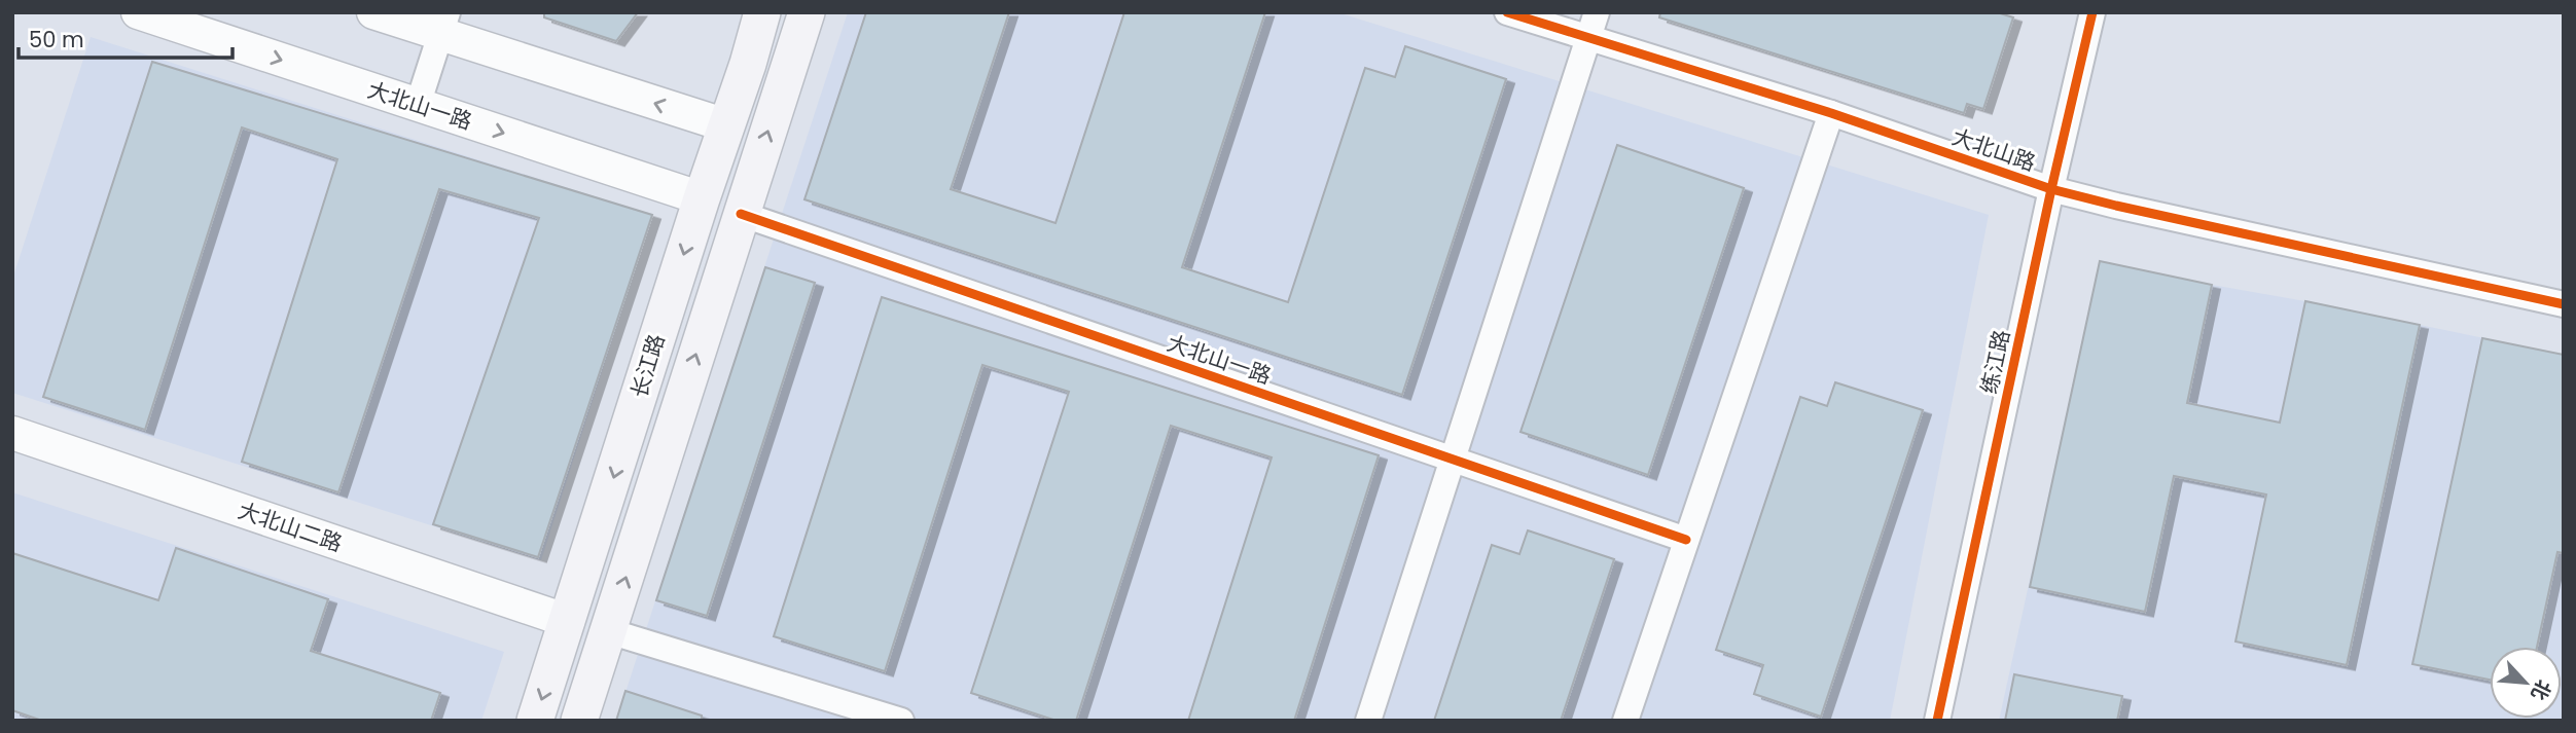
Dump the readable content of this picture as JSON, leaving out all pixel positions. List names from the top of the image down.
{
  "streets": {
    "main road": ["长江路"],
    "street": [
      "大北山一路",
      "大北山路",
      "练江路",
      "大北山二路"
    ]
  },
  "crossings": [
    ["大北山一路", "长江路"],
    ["大北山路", "练江路"],
    ["长江路", "大北山二路"]
  ],
  "scale_bar": "50 m",
  "north": "bottom right"
}
